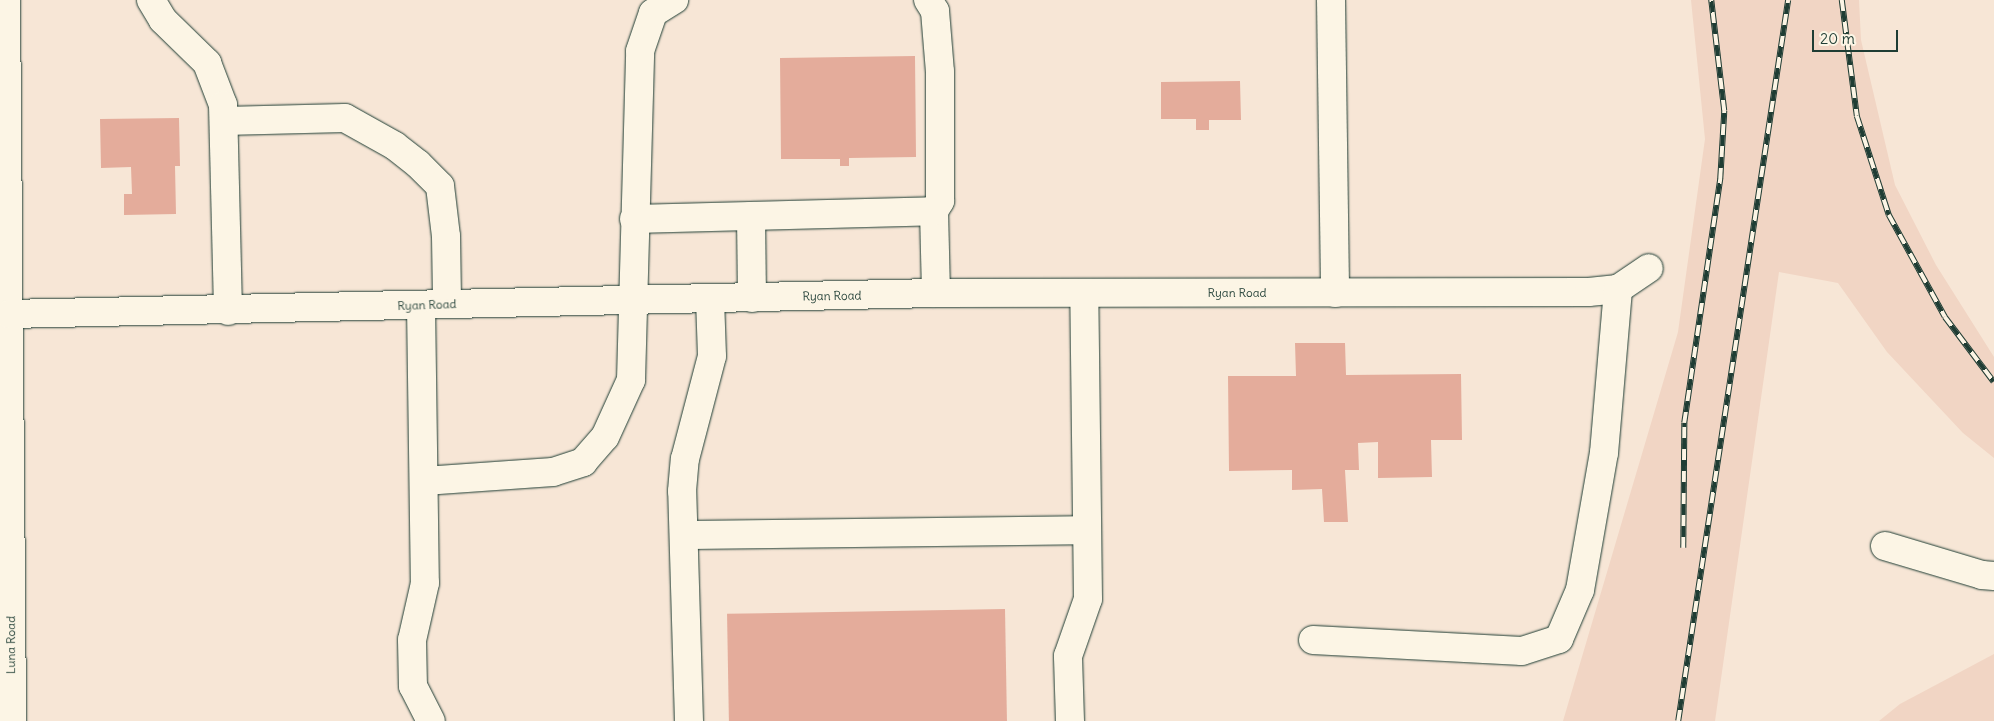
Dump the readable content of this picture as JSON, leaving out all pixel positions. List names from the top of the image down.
{
  "streets": {
    "street": ["Ryan Road", "Luna Road"]
  },
  "crossings": [
    ["Ryan Road", "Luna Road"]
  ],
  "scale_bar": "20 m"
}
